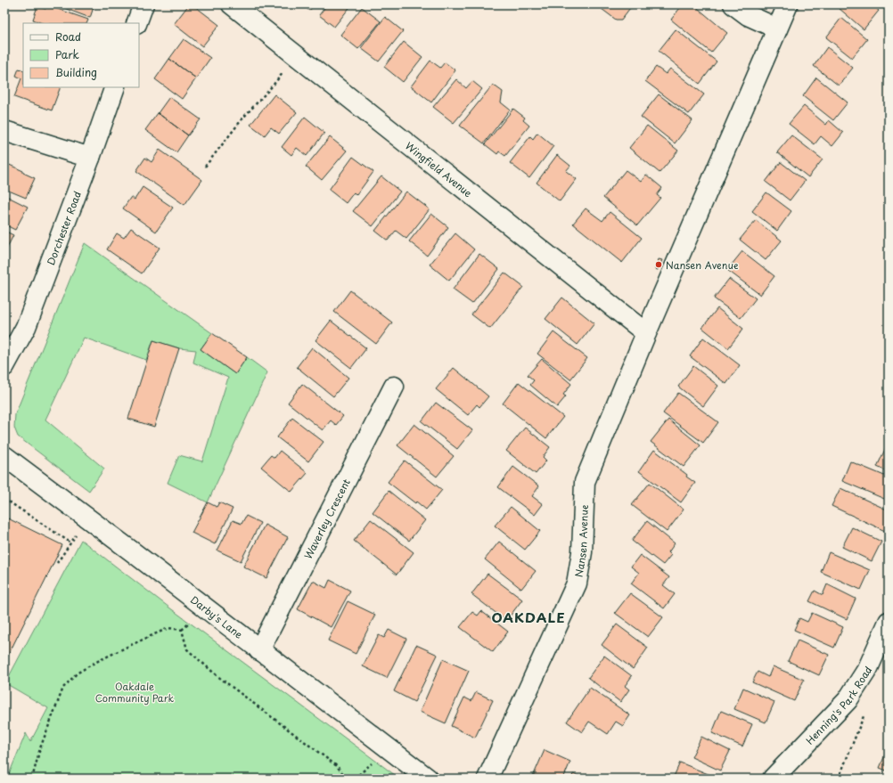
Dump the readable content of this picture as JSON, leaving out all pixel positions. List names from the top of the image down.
{
  "streets": {
    "street": [
      "Wingfield Avenue",
      "Dorchester Road",
      "Waverley Crescent",
      "Nansen Avenue",
      "Darby's Lane",
      "Henning's Park Road"
    ]
  },
  "crossings": [
    ["Wingfield Avenue", "Nansen Avenue"],
    ["Waverley Crescent", "Darby's Lane"]
  ],
  "districts": ["OAKDALE"],
  "parks": ["Oakdale Community Park"],
  "places": ["Nansen Avenue"],
  "legend": ["Road", "Park", "Building"]
}
